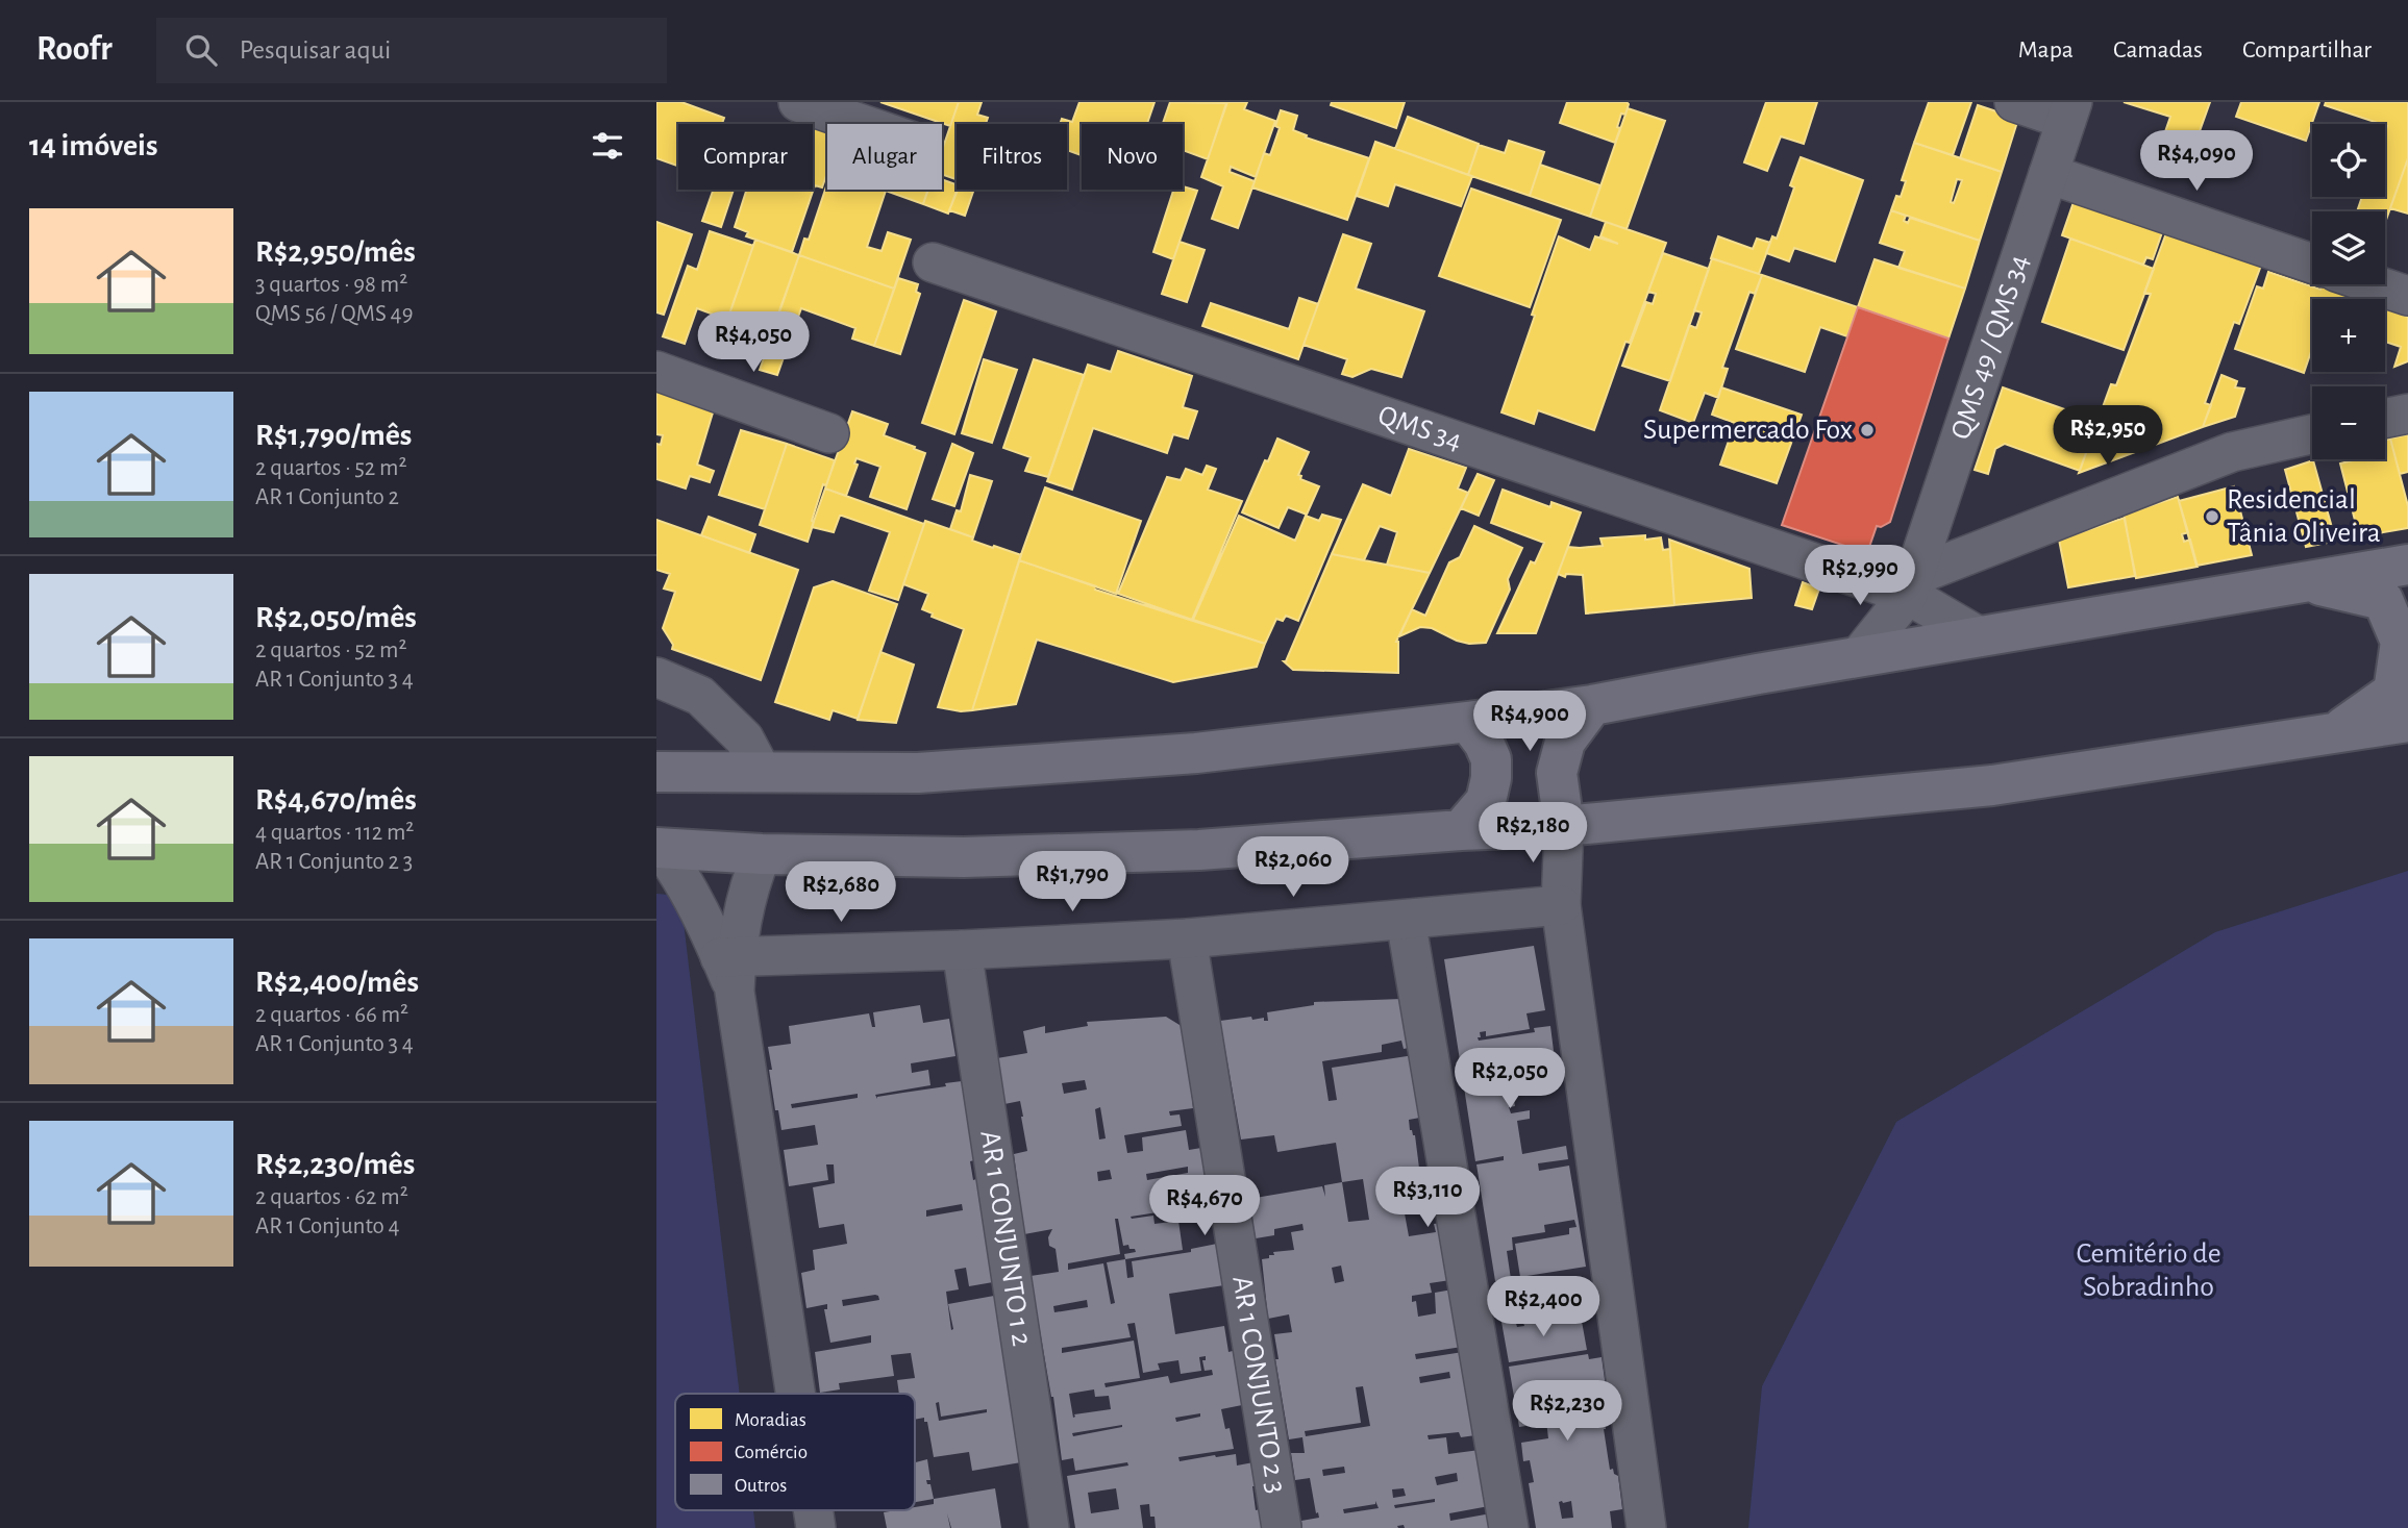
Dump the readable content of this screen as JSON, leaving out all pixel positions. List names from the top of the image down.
{
  "streets": {
    "street": [
      "QMS 49 / QMS 34",
      "QMS 34",
      "AR 1 CONJUNTO 1 2",
      "AR 1 CONJUNTO 2 3"
    ]
  },
  "crossings": [
    ["QMS 49 / QMS 34", "QMS 34"]
  ],
  "parks": ["Cemitério de Sobradinho"],
  "places": ["Supermercado Fox", "Residencial Tânia Oliveira"],
  "legend": ["Moradias", "Comércio", "Outros"],
  "page": {
    "header": "Roofr",
    "search": "Pesquisar aqui",
    "nav": ["Mapa", "Camadas", "Compartilhar"],
    "heading": "14 imóveis",
    "map_buttons": ["+", "−"],
    "chip": [
      "Comprar",
      "Alugar",
      "Filtros",
      "Novo"
    ],
    "price": [
      "R$4,090",
      "R$4,050",
      "R$2,950",
      "R$2,990",
      "R$4,900",
      "R$2,180",
      "R$2,060",
      "R$1,790",
      "R$2,680",
      "R$2,050",
      "R$3,110",
      "R$4,670",
      "R$2,400",
      "R$2,230"
    ],
    "list": [
      {
        "name": "R$2,950/mês",
        "note": "3 quartos · 98 m² · QMS 56 / QMS 49"
      },
      {
        "name": "R$1,790/mês",
        "note": "2 quartos · 52 m² · AR 1 Conjunto 2"
      },
      {
        "name": "R$2,050/mês",
        "note": "2 quartos · 52 m² · AR 1 Conjunto 3 4"
      },
      {
        "name": "R$4,670/mês",
        "note": "4 quartos · 112 m² · AR 1 Conjunto 2 3"
      },
      {
        "name": "R$2,400/mês",
        "note": "2 quartos · 66 m² · AR 1 Conjunto 3 4"
      },
      {
        "name": "R$2,230/mês",
        "note": "2 quartos · 62 m² · AR 1 Conjunto 4"
      }
    ]
  }
}
